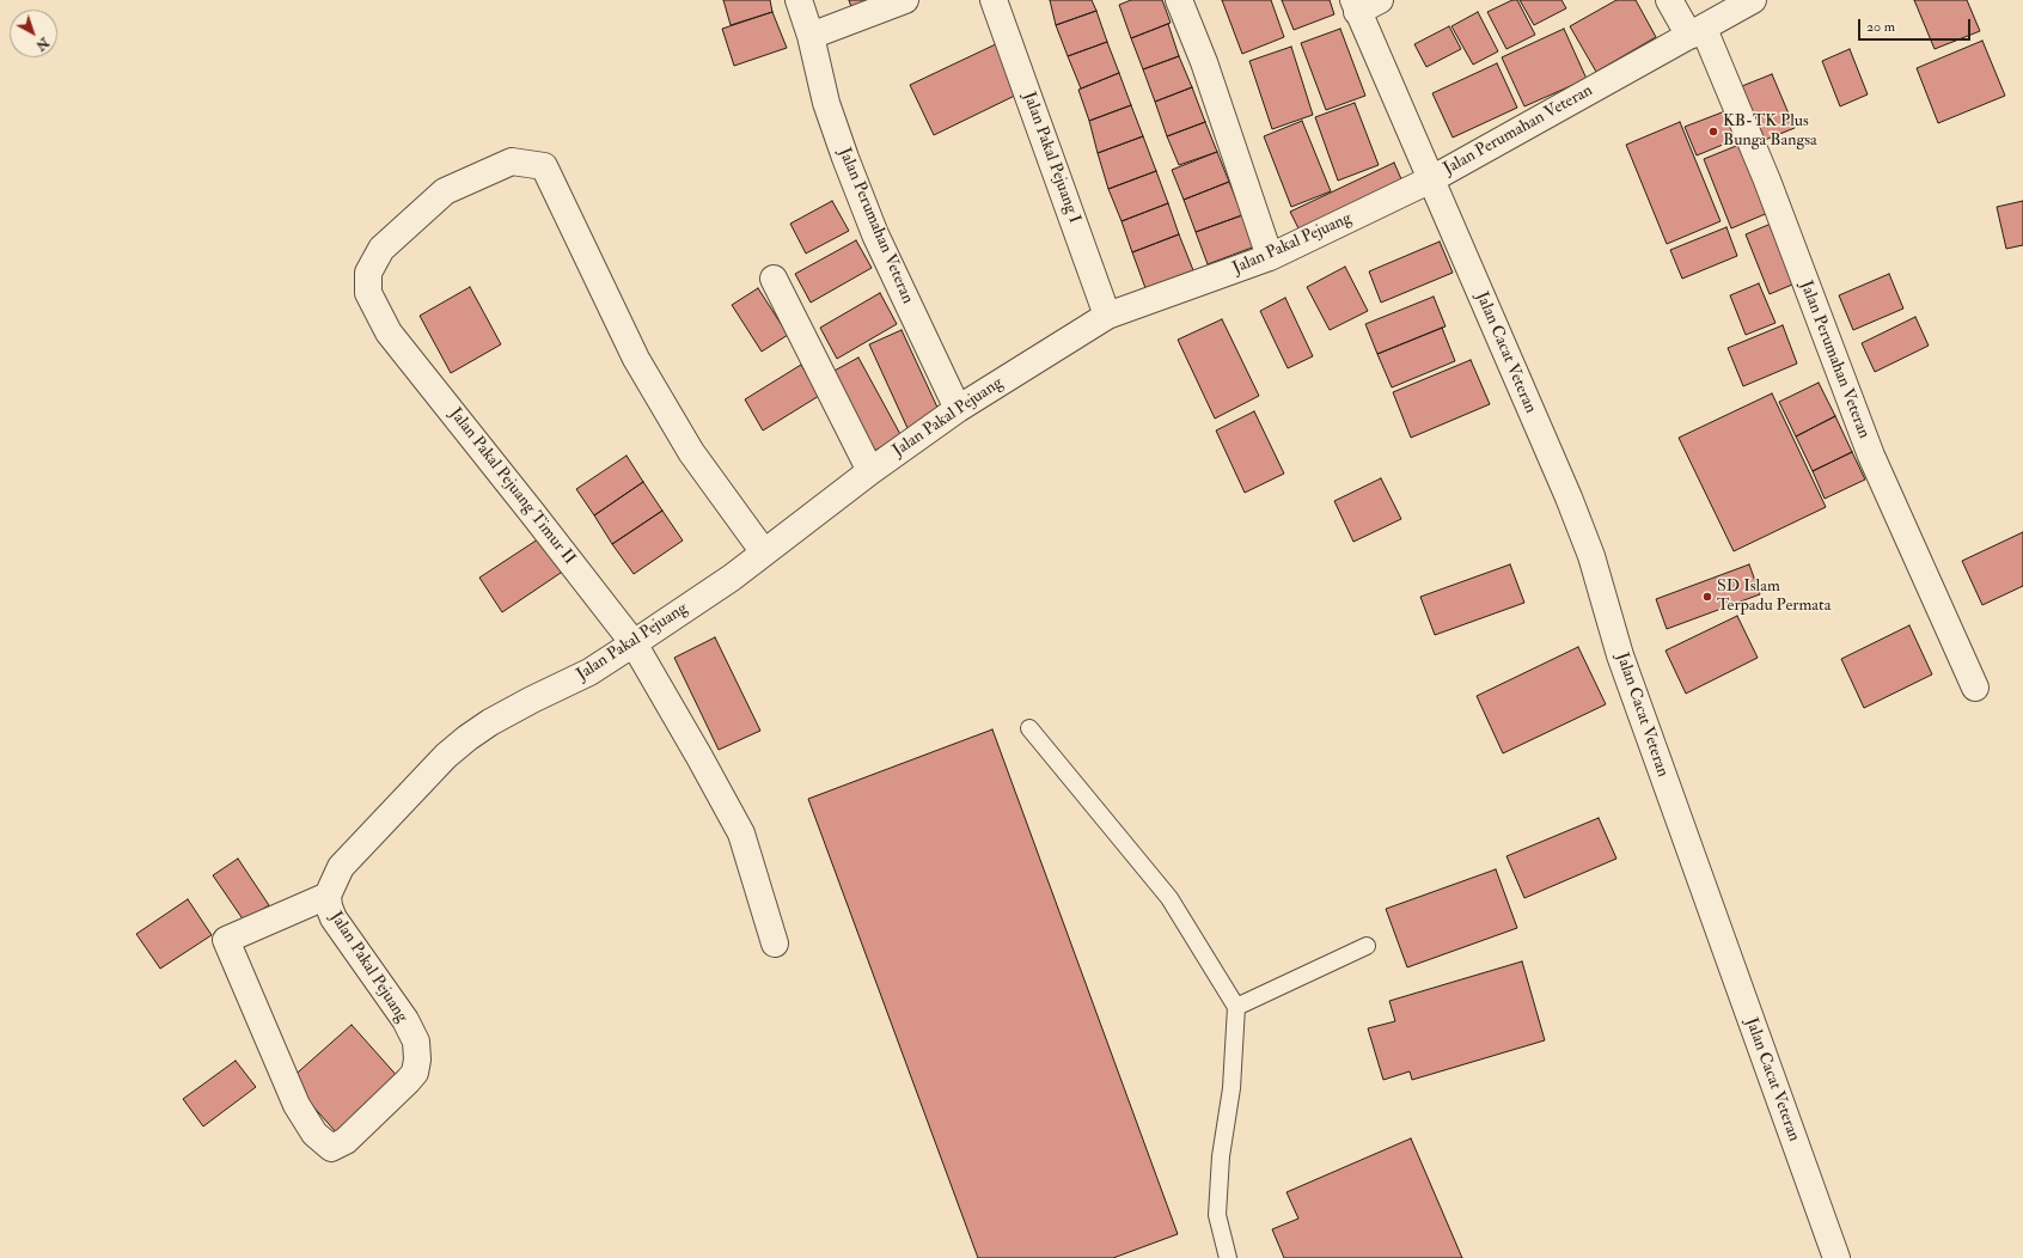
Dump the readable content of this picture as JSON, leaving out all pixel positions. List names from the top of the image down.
{
  "streets": {
    "street": [
      "Jalan Perumahan Veteran",
      "Jalan Pakal Pejuang I",
      "Jalan Pakal Pejuang",
      "Jalan Cacat Veteran",
      "Jalan Pakal Pejuang Timur II"
    ]
  },
  "crossings": [
    ["Jalan Perumahan Veteran", "Jalan Pakal Pejuang"],
    ["Jalan Perumahan Veteran", "Jalan Cacat Veteran"],
    ["Jalan Pakal Pejuang I", "Jalan Pakal Pejuang"],
    ["Jalan Pakal Pejuang", "Jalan Cacat Veteran"],
    ["Jalan Pakal Pejuang", "Jalan Pakal Pejuang Timur II"]
  ],
  "places": ["KB-TK Plus Bunga Bangsa", "SD Islam Terpadu Permata"],
  "scale_bar": "20 m",
  "north": "bottom right"
}
